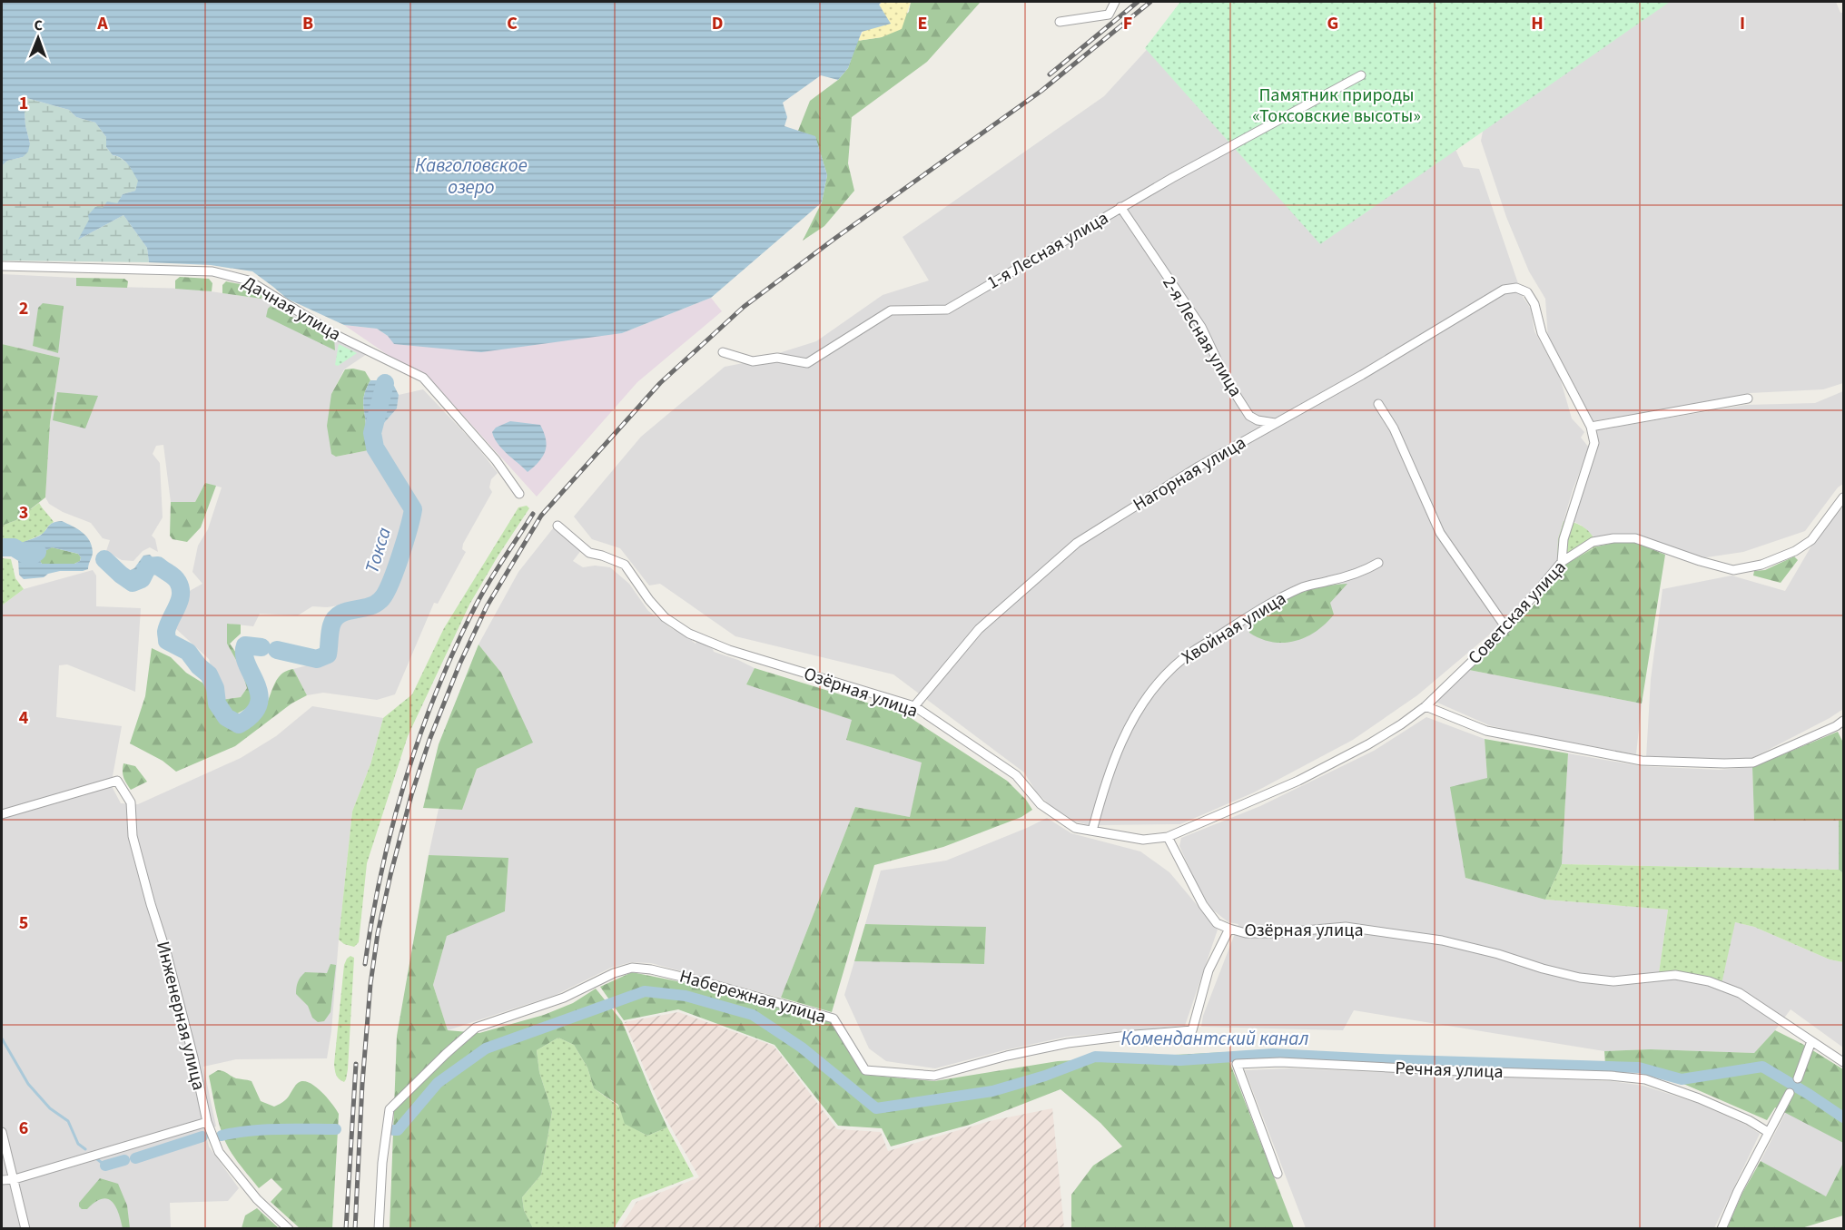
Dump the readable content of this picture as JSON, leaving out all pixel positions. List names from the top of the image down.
{
  "streets": {
    "street": [
      "1-я Лесная улица",
      "Дачная улица",
      "2-я Лесная улица",
      "Нагорная улица",
      "Советская улица",
      "Хвойная улица",
      "Озёрная улица",
      "Набережная улица",
      "Инженерная улица",
      "Речная улица"
    ]
  },
  "crossings": [
    ["1-я Лесная улица", "2-я Лесная улица"],
    ["2-я Лесная улица", "Нагорная улица"],
    ["Нагорная улица", "Озёрная улица"],
    ["Советская улица", "Озёрная улица"],
    ["Хвойная улица", "Озёрная улица"],
    ["Озёрная улица", "Набережная улица"]
  ],
  "water": ["Кавголовское озеро", "Токса", "Комендантский канал"],
  "parks": ["Памятник природы «Токсовские высоты»"],
  "north": "top",
  "grid": {
    "columns": [
      "A",
      "B",
      "C",
      "D",
      "E",
      "F",
      "G",
      "H",
      "I"
    ],
    "rows": [
      "1",
      "2",
      "3",
      "4",
      "5",
      "6"
    ]
  }
}
